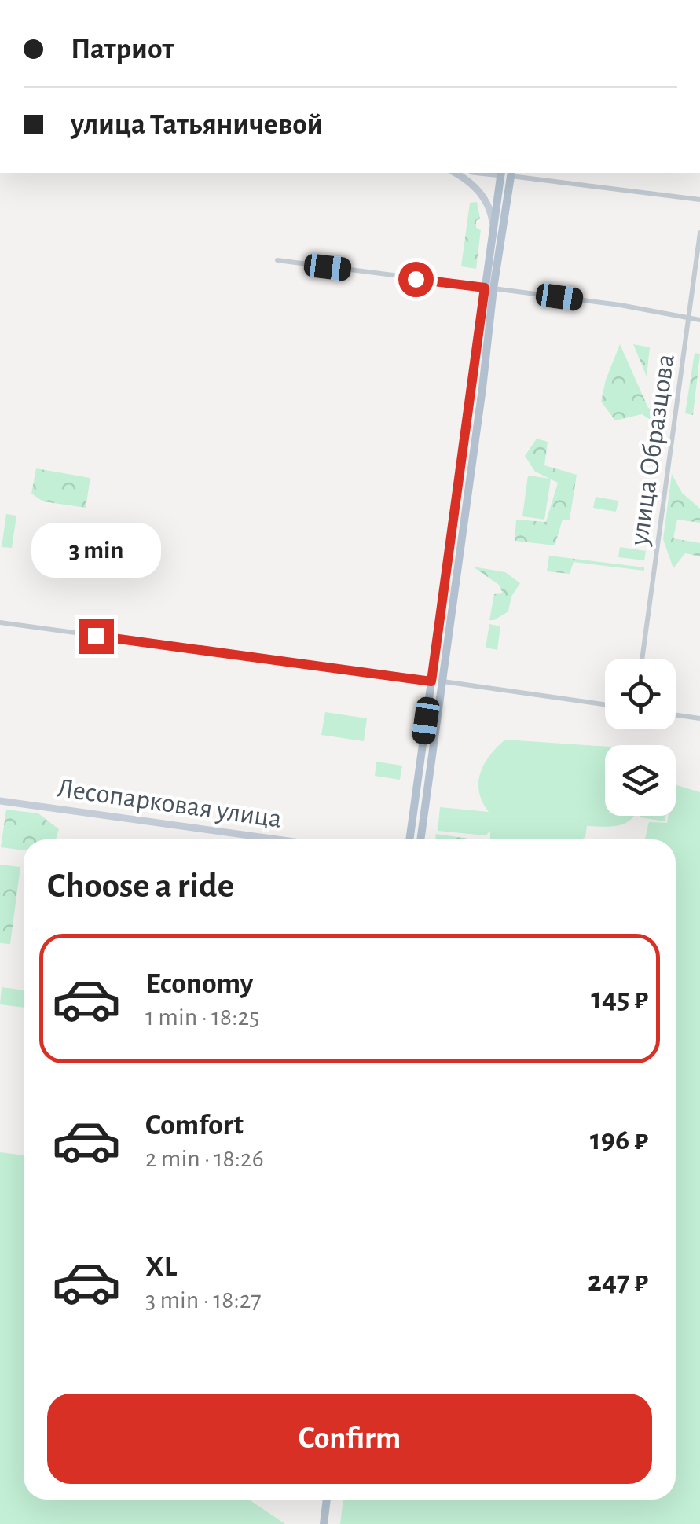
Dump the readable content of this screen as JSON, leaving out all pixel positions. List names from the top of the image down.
{
  "streets": {
    "main road": ["Лесопарковая улица"],
    "street": ["улица Образцова"]
  },
  "page": {
    "banner": ["Патриот", "улица Татьяничевой"],
    "bubble": "3 min",
    "heading": "Choose a ride",
    "list": [
      {
        "name": "Economy",
        "note": "1 min · 18:25",
        "value": "145 ₽"
      },
      {
        "name": "Comfort",
        "note": "2 min · 18:26",
        "value": "196 ₽"
      },
      {
        "name": "XL",
        "note": "3 min · 18:27",
        "value": "247 ₽"
      }
    ],
    "buttons": "Confirm"
  }
}
